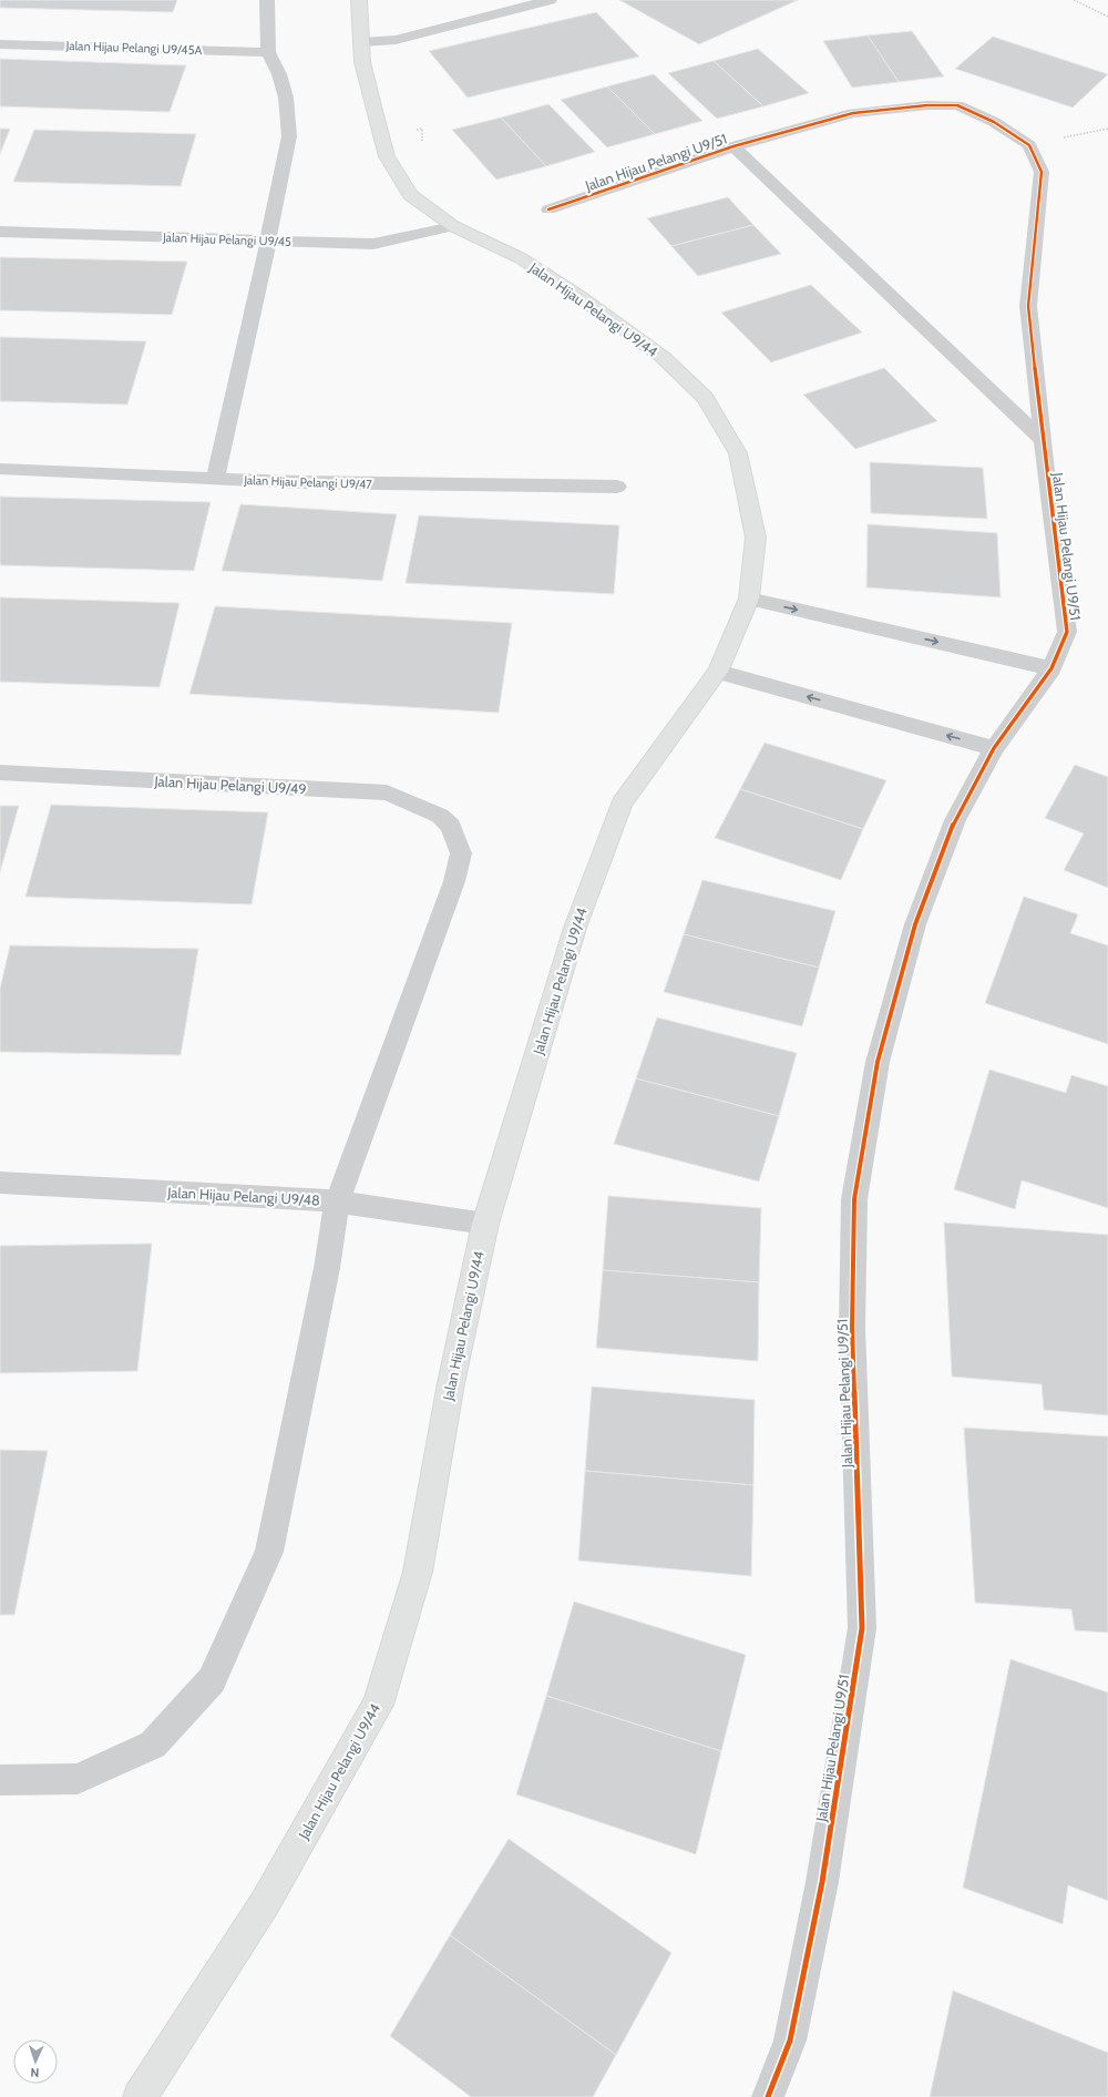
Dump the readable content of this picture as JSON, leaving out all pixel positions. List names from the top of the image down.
{
  "streets": {
    "street": [
      "Jalan Hijau Pelangi U9/45A",
      "Jalan Hijau Pelangi U9/51",
      "Jalan Hijau Pelangi U9/45",
      "Jalan Hijau Pelangi U9/44",
      "Jalan Hijau Pelangi U9/47",
      "Jalan Hijau Pelangi U9/49",
      "Jalan Hijau Pelangi U9/48"
    ]
  },
  "crossings": [
    ["Jalan Hijau Pelangi U9/45", "Jalan Hijau Pelangi U9/44"],
    ["Jalan Hijau Pelangi U9/44", "Jalan Hijau Pelangi U9/48"],
    ["Jalan Hijau Pelangi U9/49", "Jalan Hijau Pelangi U9/48"]
  ],
  "north": "bottom"
}
